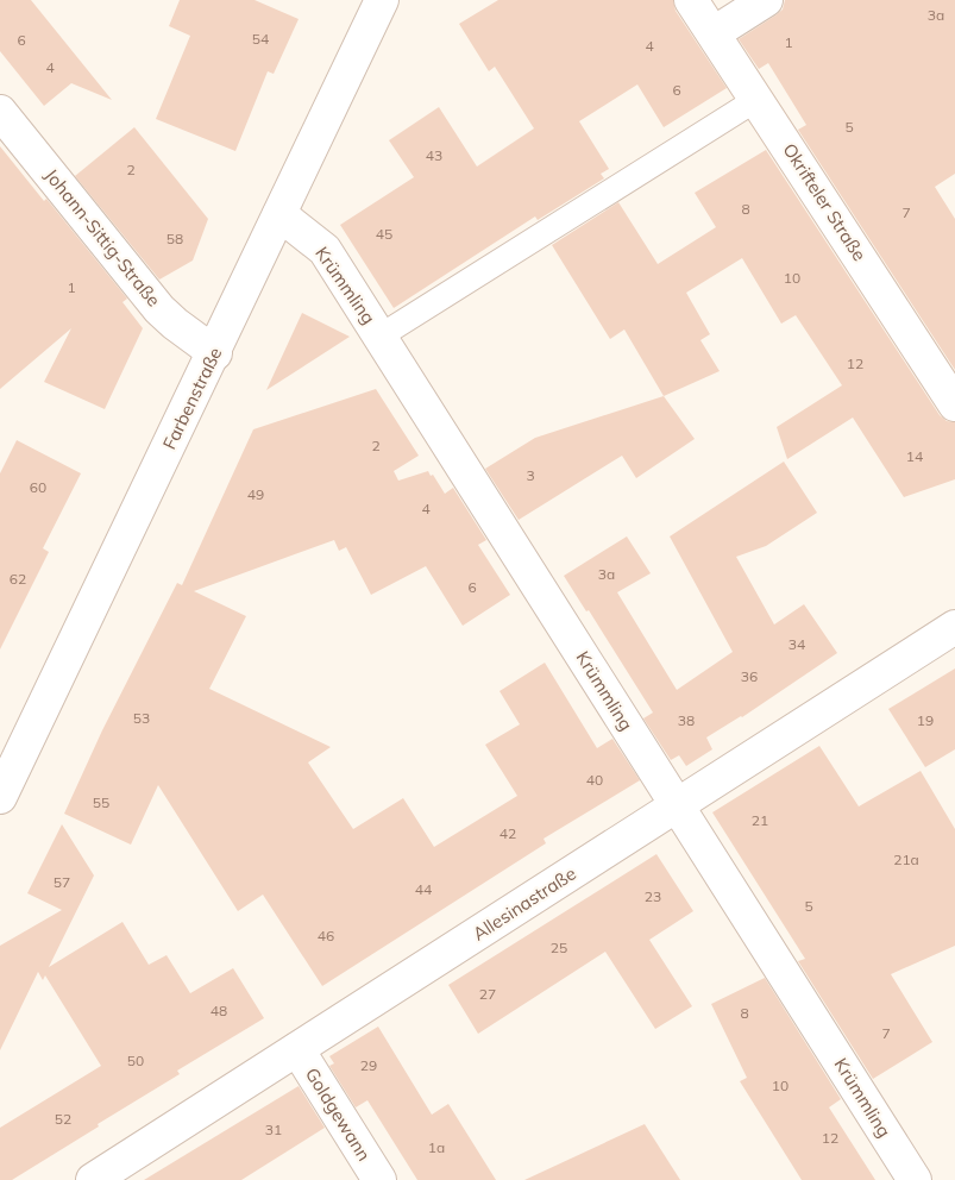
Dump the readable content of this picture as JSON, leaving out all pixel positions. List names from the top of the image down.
{
  "streets": {
    "street": [
      "Okrifteler Straße",
      "Johann-Sittig-Straße",
      "Krümmling",
      "Farbenstraße",
      "Allesinastraße",
      "Goldgewann"
    ]
  },
  "crossings": [
    ["Johann-Sittig-Straße", "Farbenstraße"],
    ["Krümmling", "Farbenstraße"],
    ["Krümmling", "Allesinastraße"],
    ["Allesinastraße", "Goldgewann"]
  ],
  "house_numbers": [
    "3a",
    "54",
    "6",
    "1",
    "4",
    "4",
    "6",
    "5",
    "43",
    "2",
    "8",
    "7",
    "45",
    "58",
    "10",
    "1",
    "12",
    "2",
    "14",
    "3",
    "60",
    "49",
    "4",
    "3a",
    "62",
    "6",
    "34",
    "36",
    "53",
    "38",
    "19",
    "40",
    "55",
    "21",
    "42",
    "21a",
    "57",
    "44",
    "23",
    "5",
    "46",
    "25",
    "27",
    "48",
    "8",
    "7",
    "50",
    "29",
    "10",
    "52",
    "31",
    "12",
    "1a"
  ]
}
